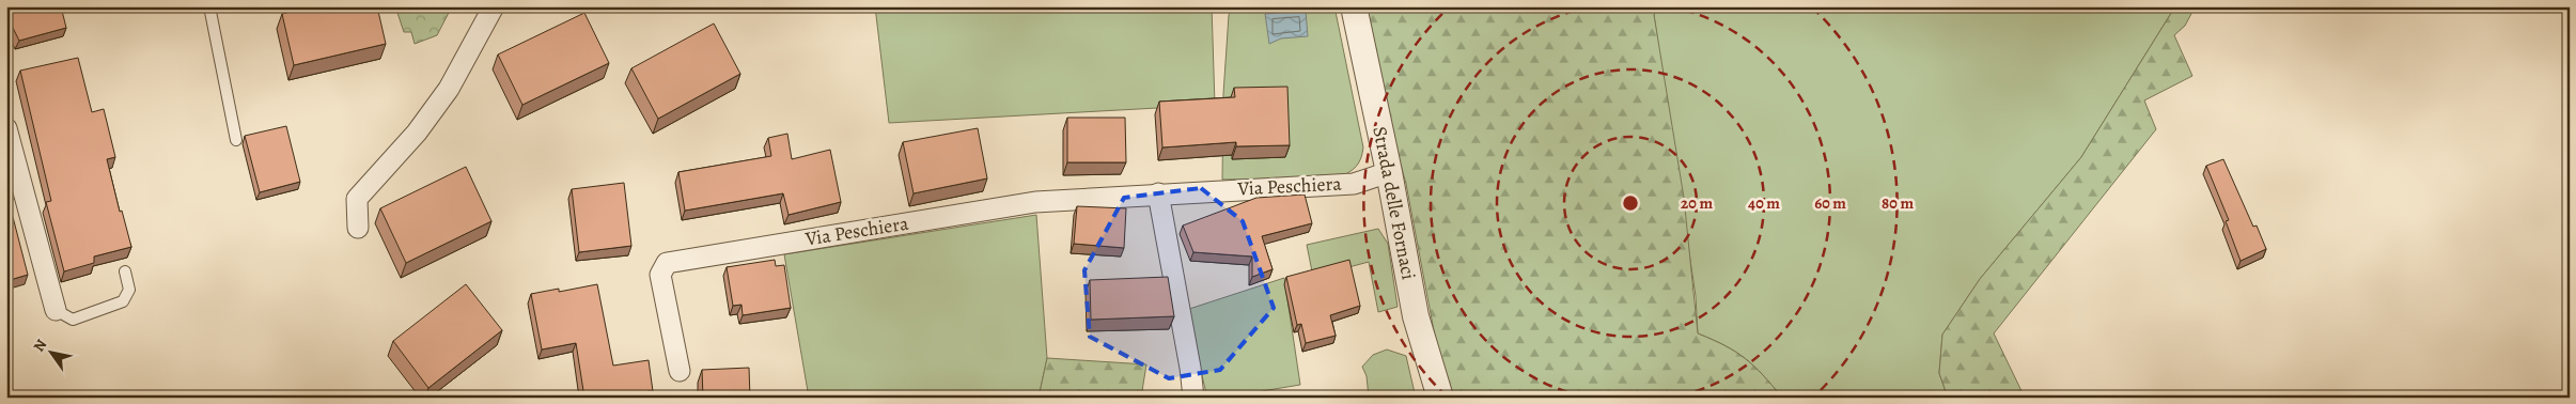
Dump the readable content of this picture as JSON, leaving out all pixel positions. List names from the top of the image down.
{
  "streets": {
    "street": ["Via Peschiera", "Strada delle Fornaci"]
  },
  "crossings": [
    ["Via Peschiera", "Strada delle Fornaci"]
  ],
  "north": "top left",
  "rings": [
    "20 m",
    "40 m",
    "60 m",
    "80 m"
  ]
}
